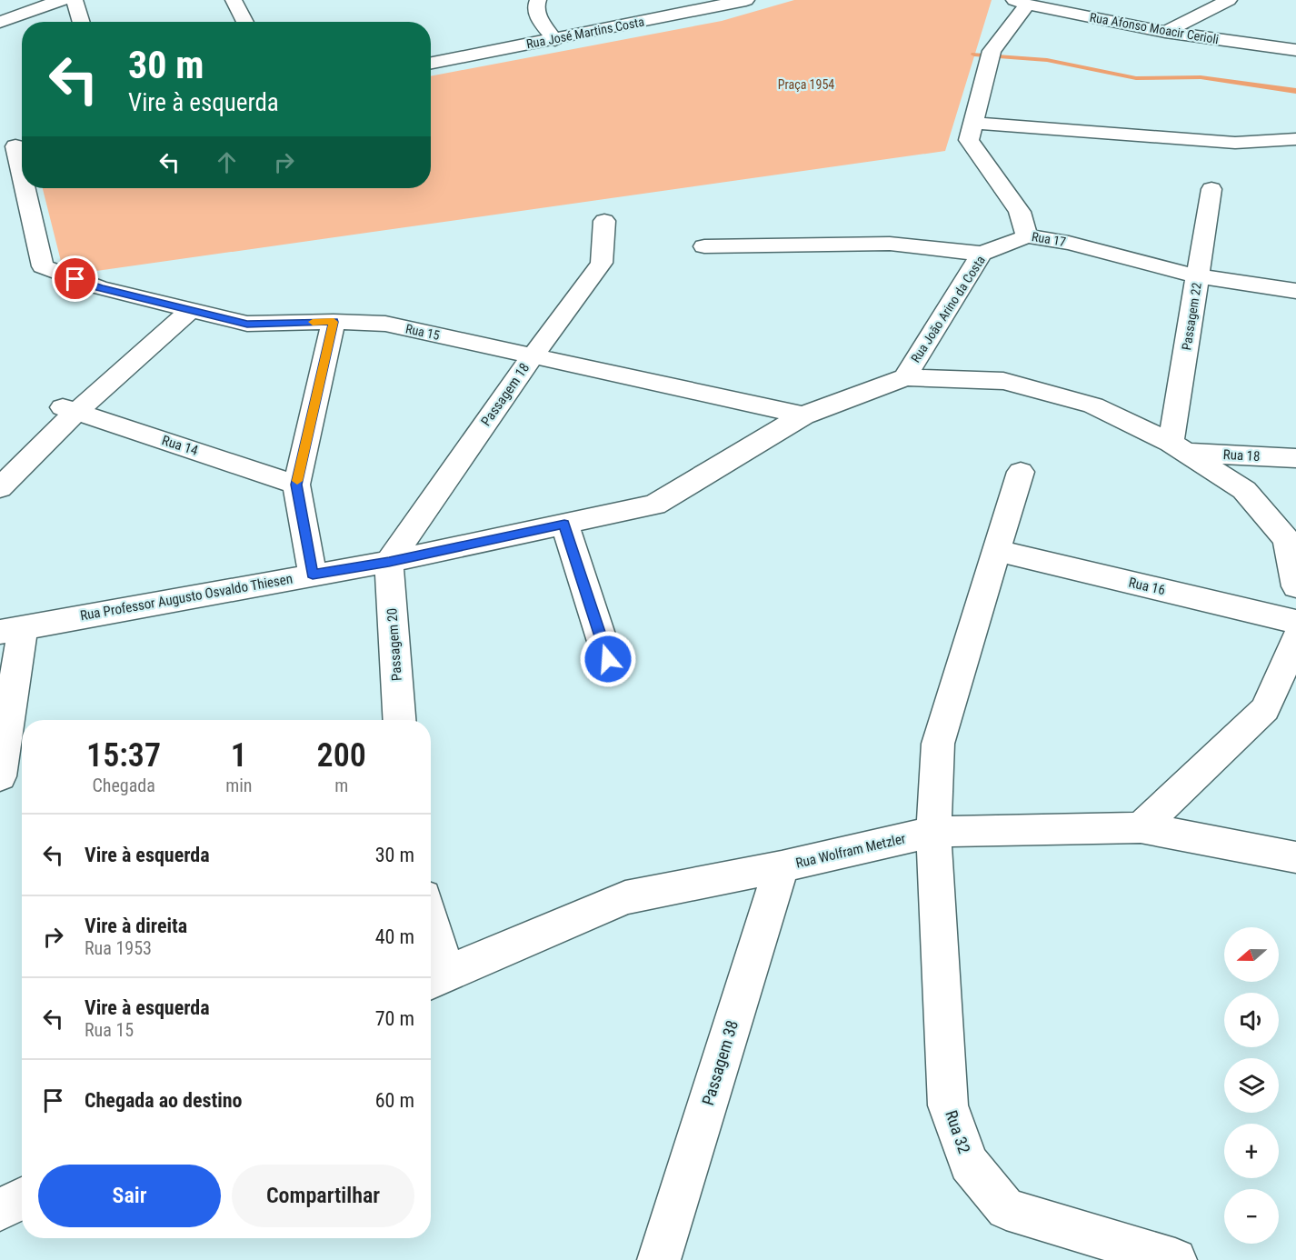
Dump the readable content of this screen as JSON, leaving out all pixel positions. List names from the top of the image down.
{
  "streets": {
    "street": [
      "Rua Afonso Moacir Cerioli",
      "Rua José Martins Costa",
      "Rua 17",
      "Rua João Arino da Costa",
      "Passagem 22",
      "Rua 15",
      "Passagem 18",
      "Rua 14",
      "Rua 18",
      "Rua 16",
      "Rua Professor Augusto Osvaldo Thiesen",
      "Passagem 20",
      "Rua Wolfram Metzler",
      "Passagem 38",
      "Rua 32"
    ]
  },
  "crossings": [
    ["Rua Afonso Moacir Cerioli", "Rua 17"],
    ["Rua 17", "Rua João Arino da Costa"],
    ["Rua 17", "Passagem 22"],
    ["Rua João Arino da Costa", "Rua Professor Augusto Osvaldo Thiesen"],
    ["Passagem 22", "Rua 18"],
    ["Passagem 22", "Rua Professor Augusto Osvaldo Thiesen"],
    ["Rua 15", "Passagem 18"],
    ["Rua 15", "Rua Professor Augusto Osvaldo Thiesen"],
    ["Passagem 18", "Rua Professor Augusto Osvaldo Thiesen"],
    ["Passagem 18", "Passagem 20"],
    ["Rua 18", "Rua Professor Augusto Osvaldo Thiesen"],
    ["Rua 16", "Rua 32"],
    ["Rua Professor Augusto Osvaldo Thiesen", "Passagem 20"],
    ["Rua Wolfram Metzler", "Passagem 38"],
    ["Rua Wolfram Metzler", "Rua 32"]
  ],
  "parks": ["Praça 1954"],
  "north": "left",
  "page": {
    "turn": ["30 m", "Vire à esquerda"],
    "eta": [
      "15:37",
      "Chegada",
      "1",
      "min",
      "200",
      "m"
    ],
    "list": [
      {
        "name": "Vire à esquerda",
        "value": "30 m"
      },
      {
        "name": "Vire à direita",
        "note": "Rua 1953",
        "value": "40 m"
      },
      {
        "name": "Vire à esquerda",
        "note": "Rua 15",
        "value": "70 m"
      },
      {
        "name": "Chegada ao destino",
        "value": "60 m"
      }
    ],
    "map_buttons": ["+", "−"],
    "buttons": ["Sair", "Compartilhar"]
  }
}
